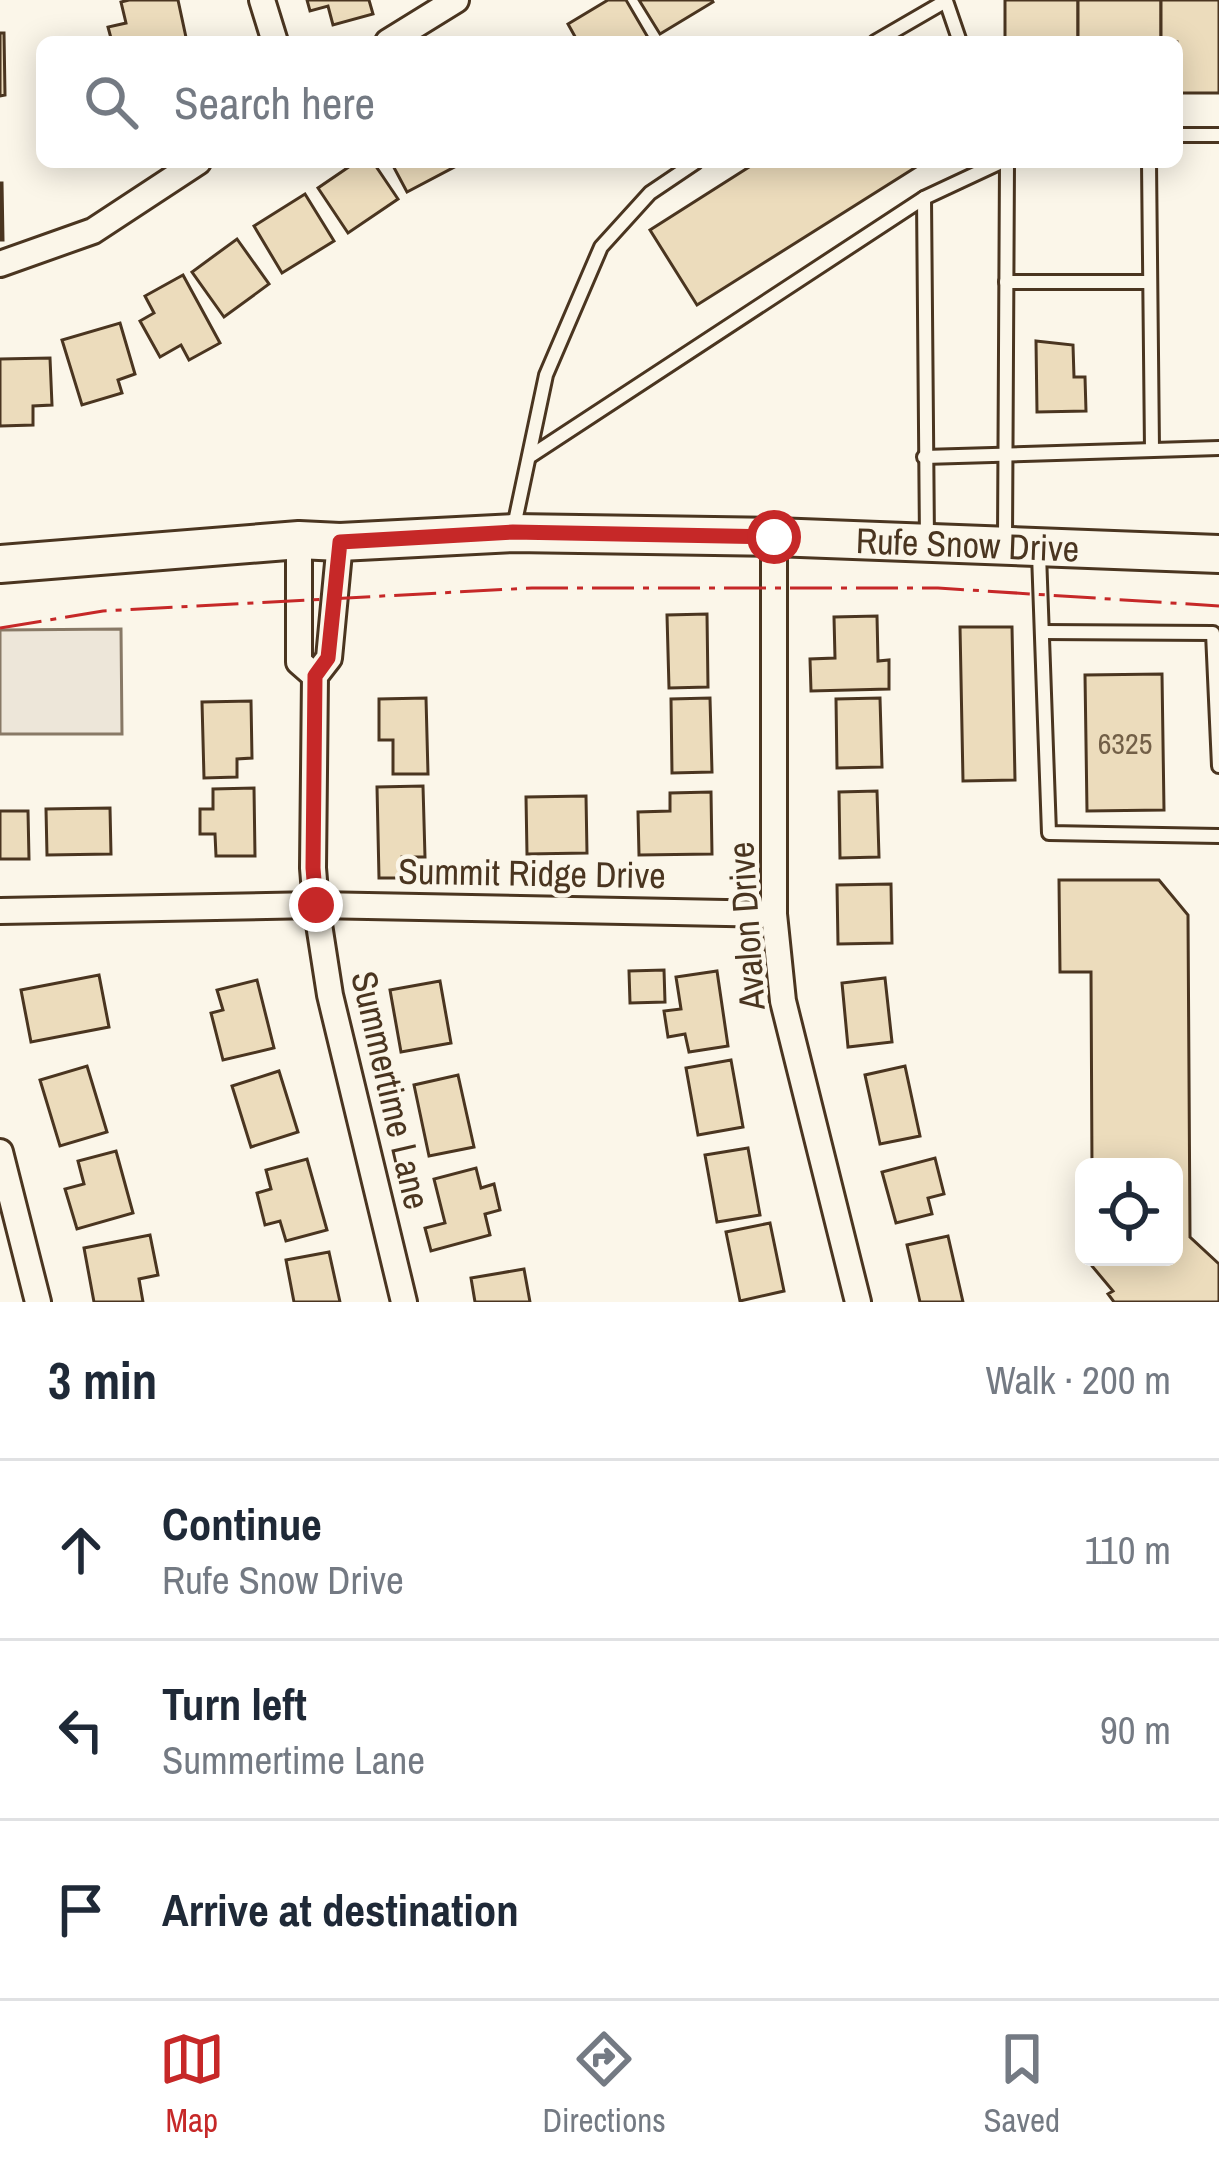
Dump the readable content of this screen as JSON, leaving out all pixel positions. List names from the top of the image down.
{
  "streets": {
    "main road": ["Rufe Snow Drive"],
    "street": ["Summit Ridge Drive", "Avalon Drive", "Summertime Lane"]
  },
  "crossings": [
    ["Rufe Snow Drive", "Avalon Drive"],
    ["Rufe Snow Drive", "Summertime Lane"],
    ["Summit Ridge Drive", "Avalon Drive"],
    ["Summit Ridge Drive", "Summertime Lane"]
  ],
  "house_numbers": ["6325"],
  "page": {
    "search": "Search here",
    "heading": ["3 min", "Walk · 200 m"],
    "list": [
      ["Continue", "Rufe Snow Drive", "110 m"],
      ["Turn left", "Summertime Lane", "90 m"],
      "Arrive at destination"
    ],
    "nav": ["Map", "Directions", "Saved"]
  }
}
